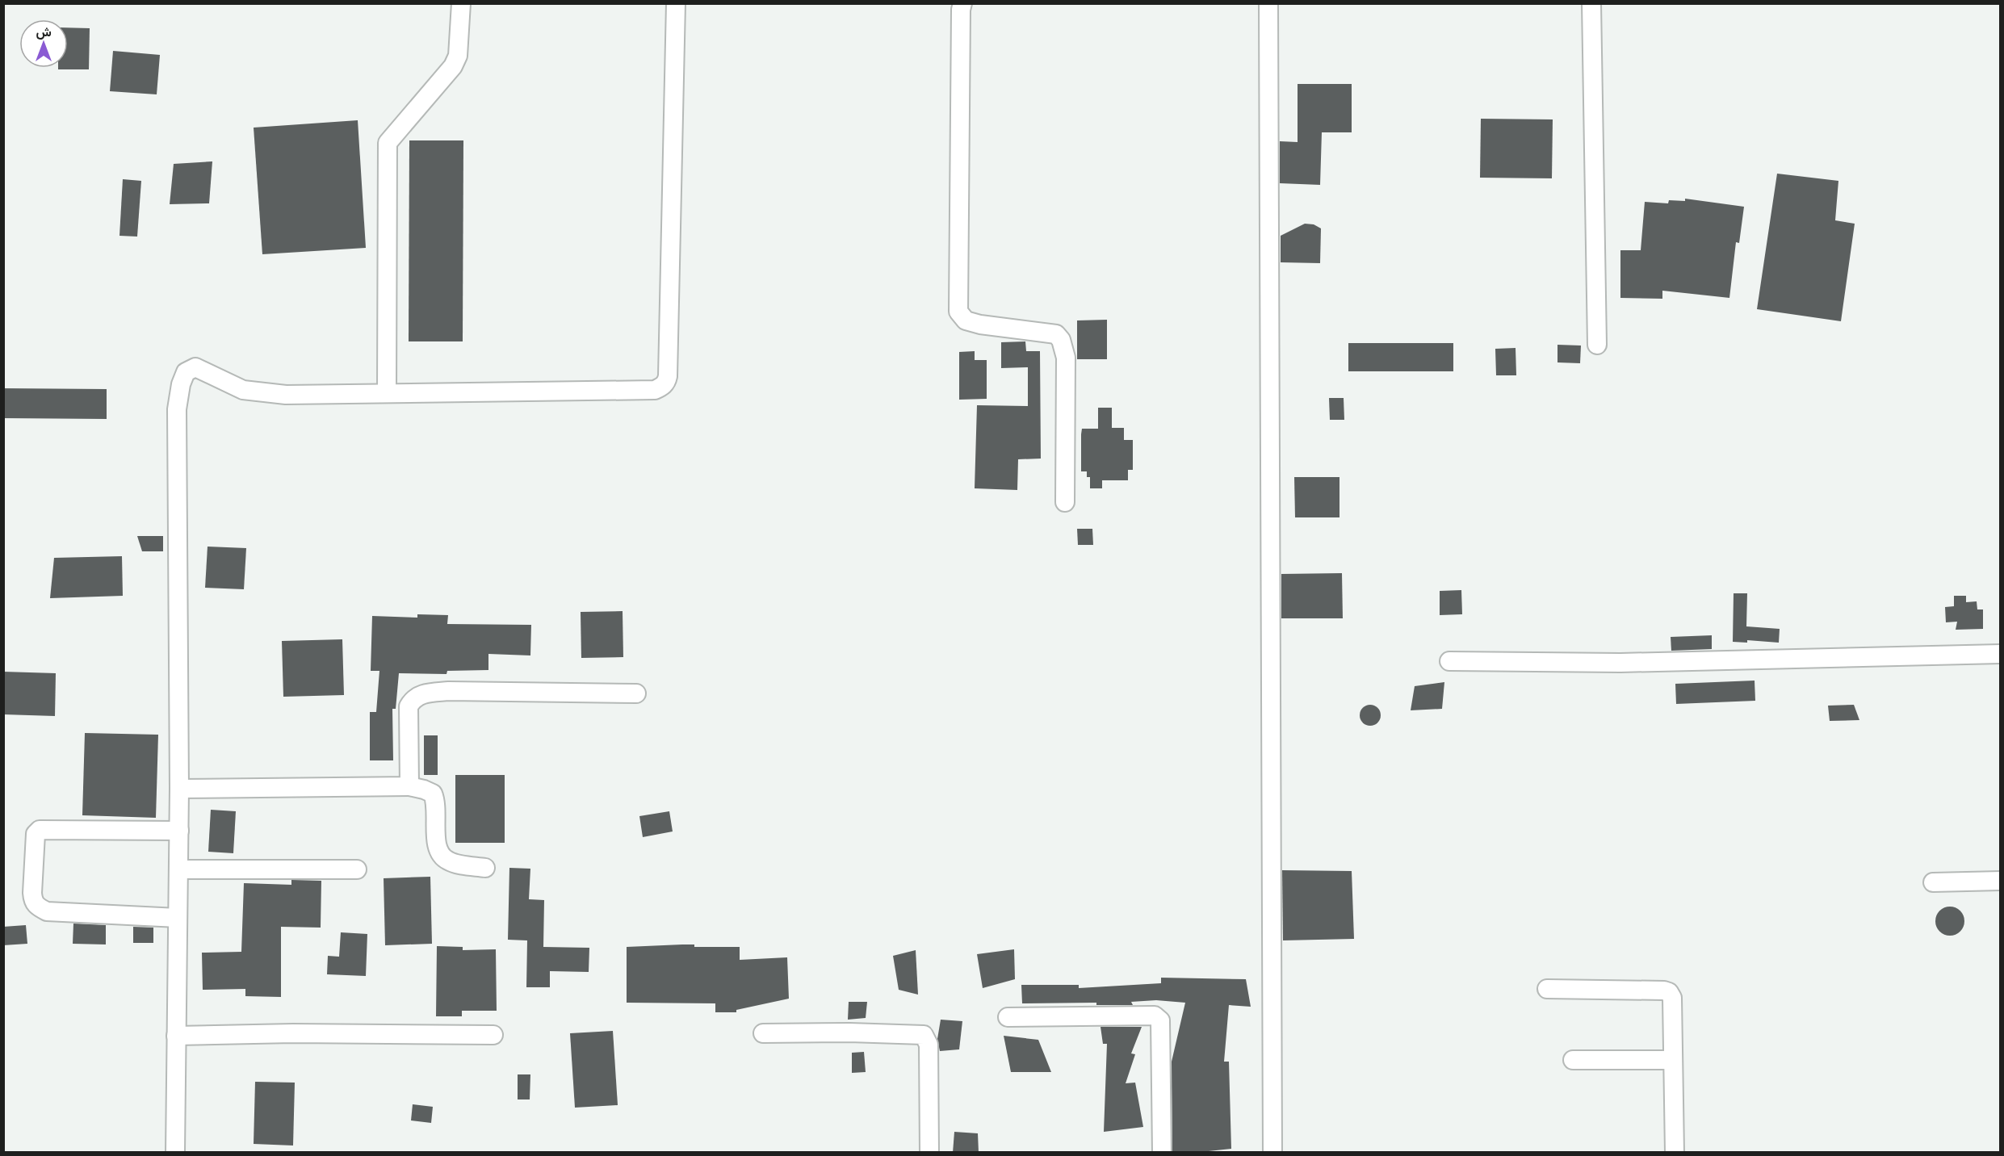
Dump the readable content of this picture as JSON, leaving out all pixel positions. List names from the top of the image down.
{
  "north": "top"
}
